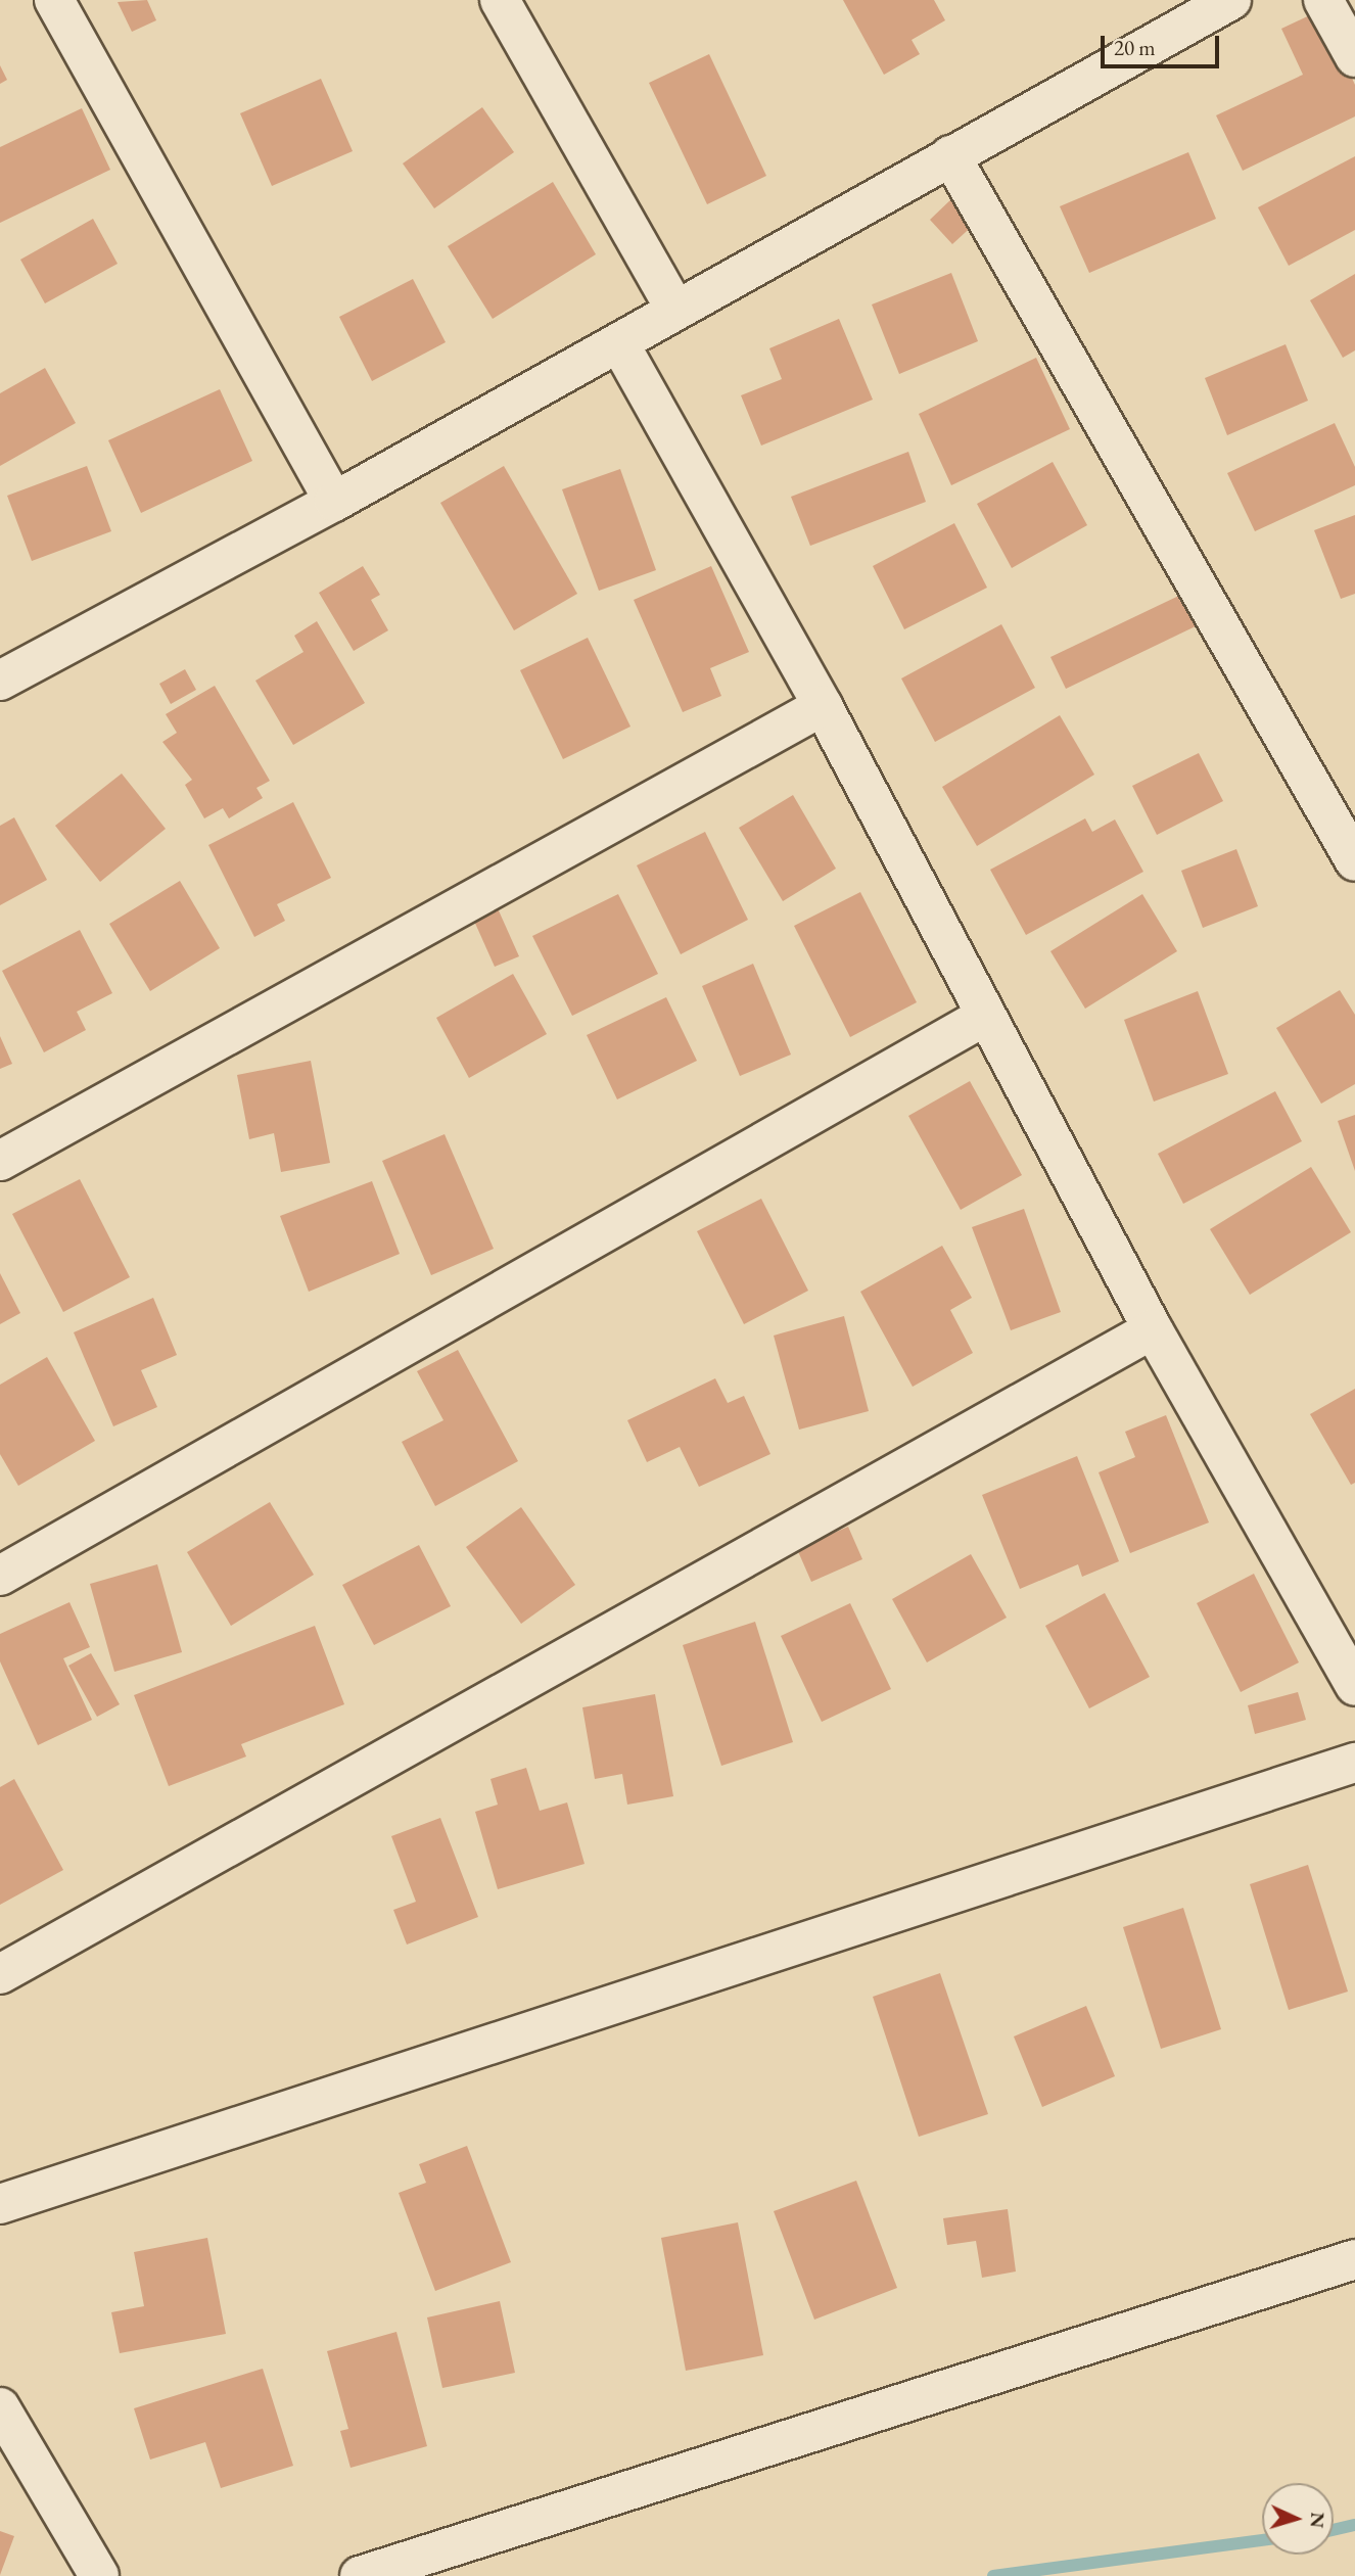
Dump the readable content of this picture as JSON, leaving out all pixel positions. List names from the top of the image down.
{
  "scale_bar": "20 m",
  "north": "right"
}
